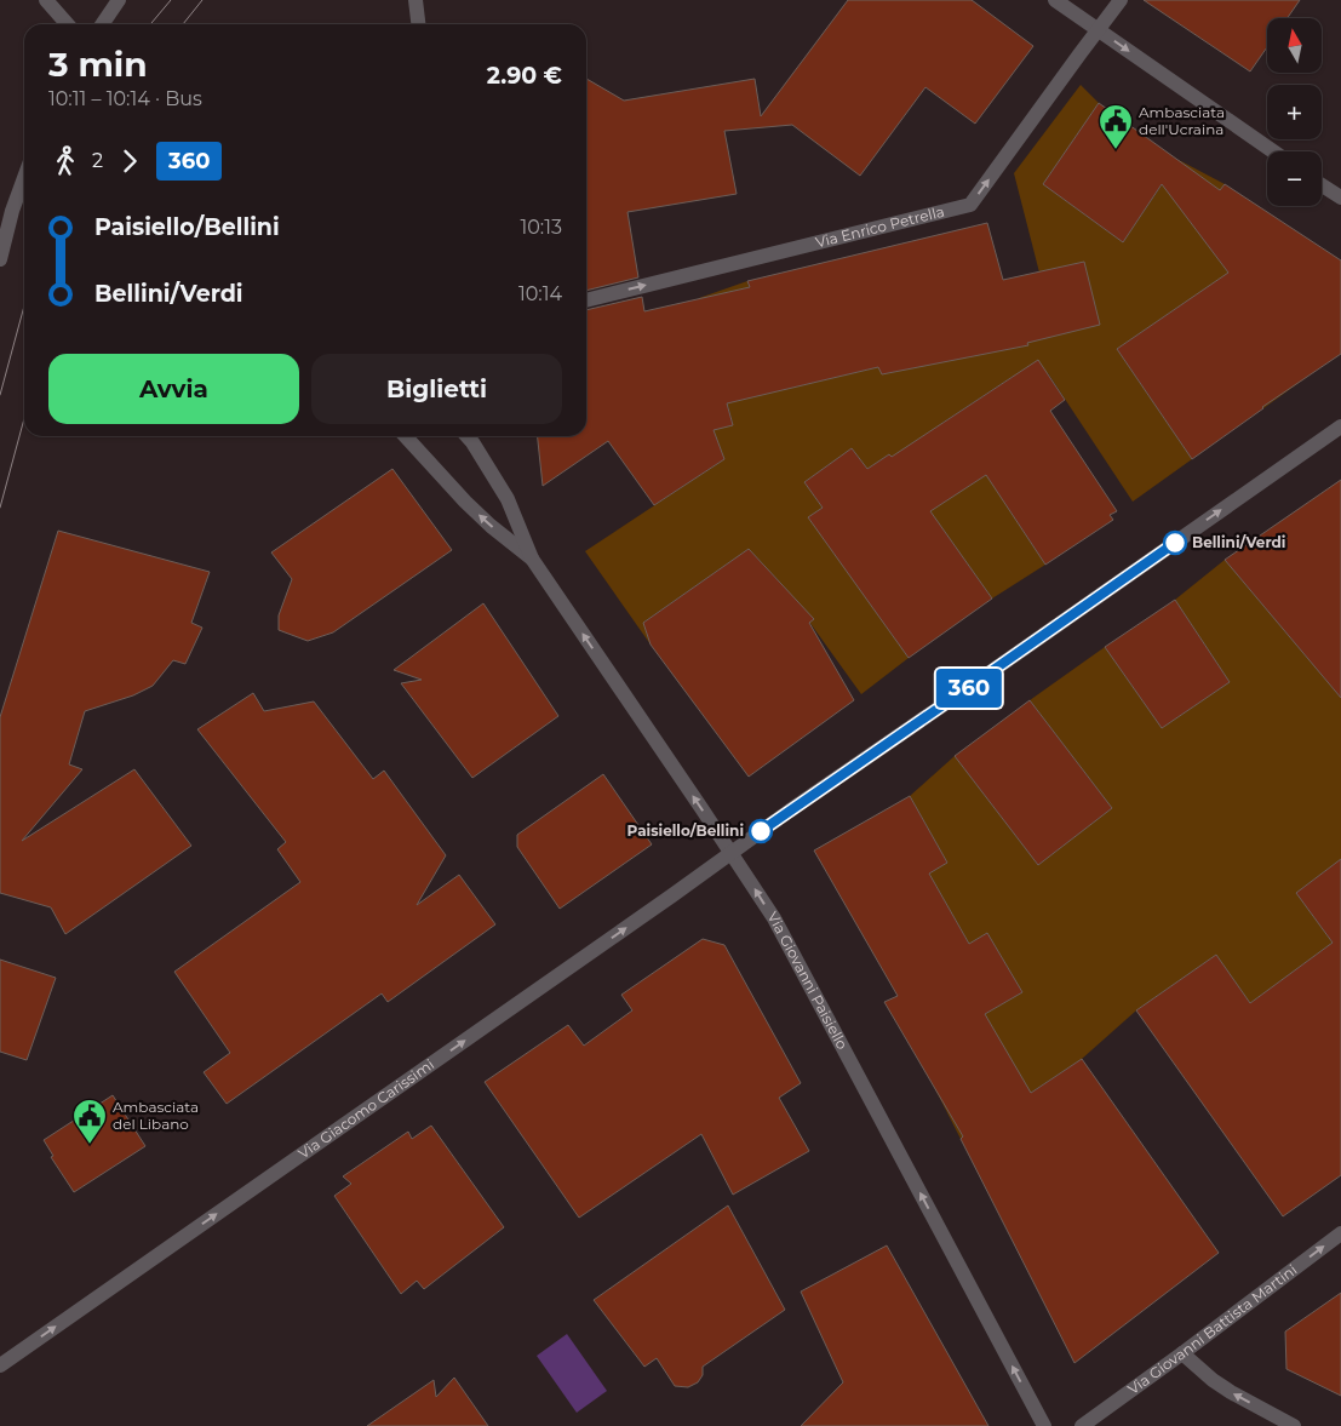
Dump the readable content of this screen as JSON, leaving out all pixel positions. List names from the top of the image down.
{
  "streets": {
    "street": [
      "Via Enrico Petrella",
      "Via Giovanni Paisiello",
      "Via Giacomo Carissimi",
      "Via Giovanni Battista Martini"
    ]
  },
  "crossings": [
    ["Via Giovanni Paisiello", "Via Giacomo Carissimi"]
  ],
  "one_way": [
    "Via Enrico Petrella",
    "Via Giovanni Paisiello",
    "Via Giacomo Carissimi",
    "Via Giovanni Battista Martini"
  ],
  "places": {
    "public building": ["Ambasciata dell'Ucraina", "Ambasciata del Libano"],
    "other": ["Bellini/Verdi", "Paisiello/Bellini"]
  },
  "lines": ["bus line 360"],
  "north": "top",
  "page": {
    "on_map": "360",
    "map_buttons": ["+", "−"],
    "heading": ["3 min", "10:11 – 10:14 · Bus", "2.90 €"],
    "legs": ["2", "360"],
    "list": [
      {
        "name": "Paisiello/Bellini",
        "value": "10:13"
      },
      {
        "name": "Bellini/Verdi",
        "value": "10:14"
      }
    ],
    "buttons": ["Avvia", "Biglietti"]
  }
}
